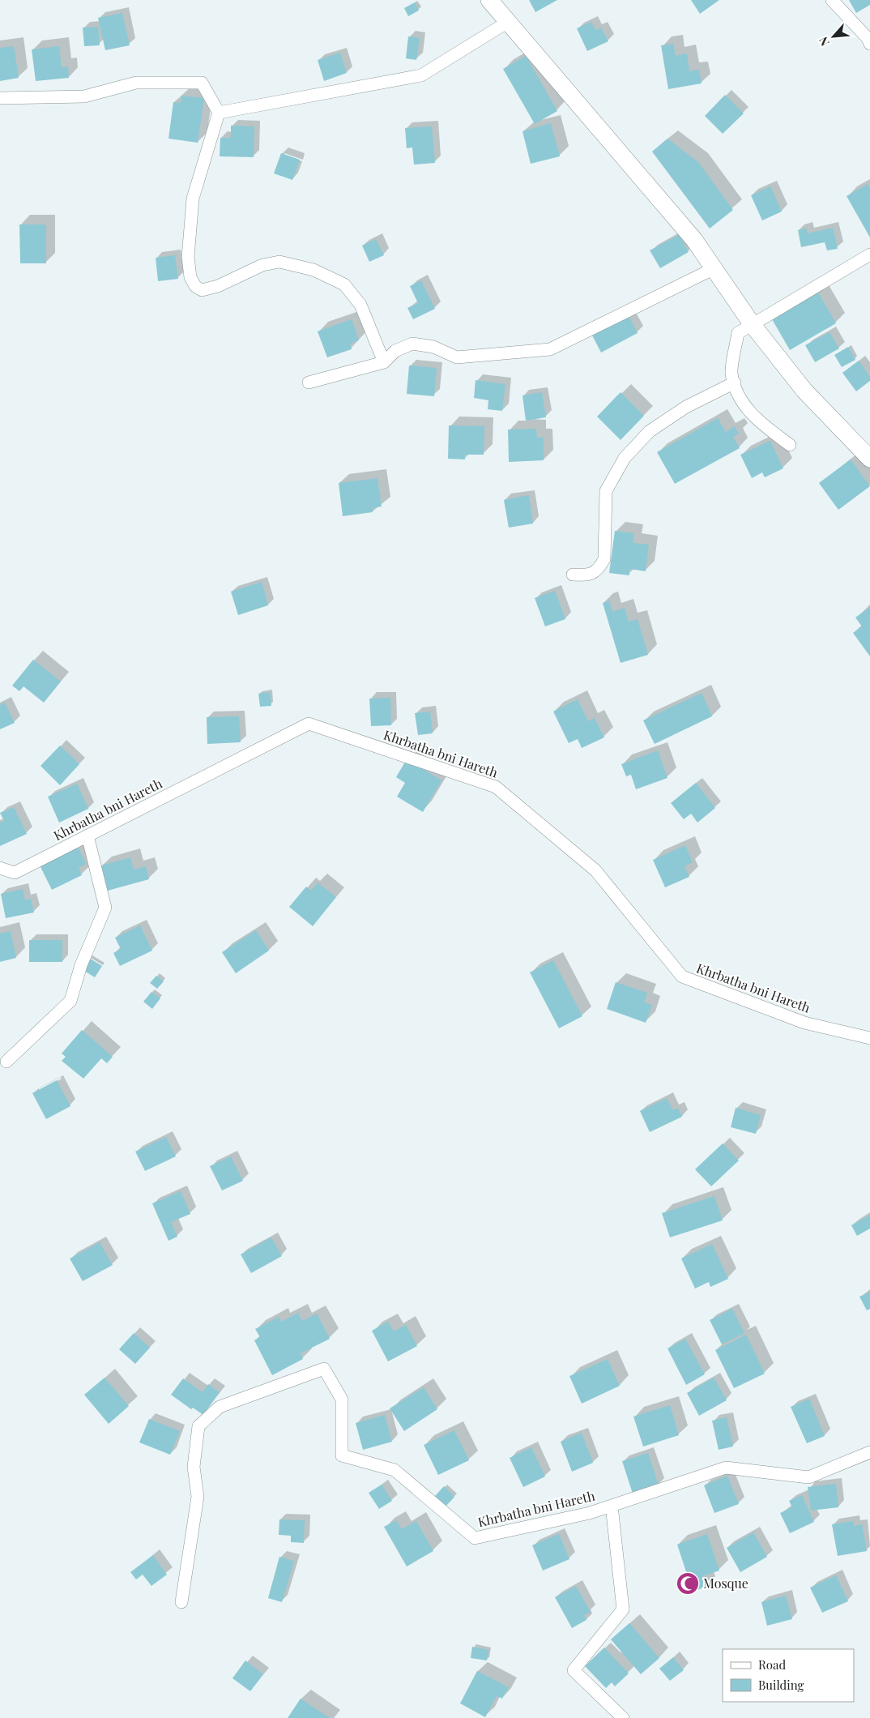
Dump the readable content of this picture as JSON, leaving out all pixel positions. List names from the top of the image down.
{
  "streets": {
    "street": ["Khrbatha bni Hareth"]
  },
  "places": {
    "mosque": ["Mosque"]
  },
  "legend": ["Road", "Building"],
  "north": "bottom left"
}
